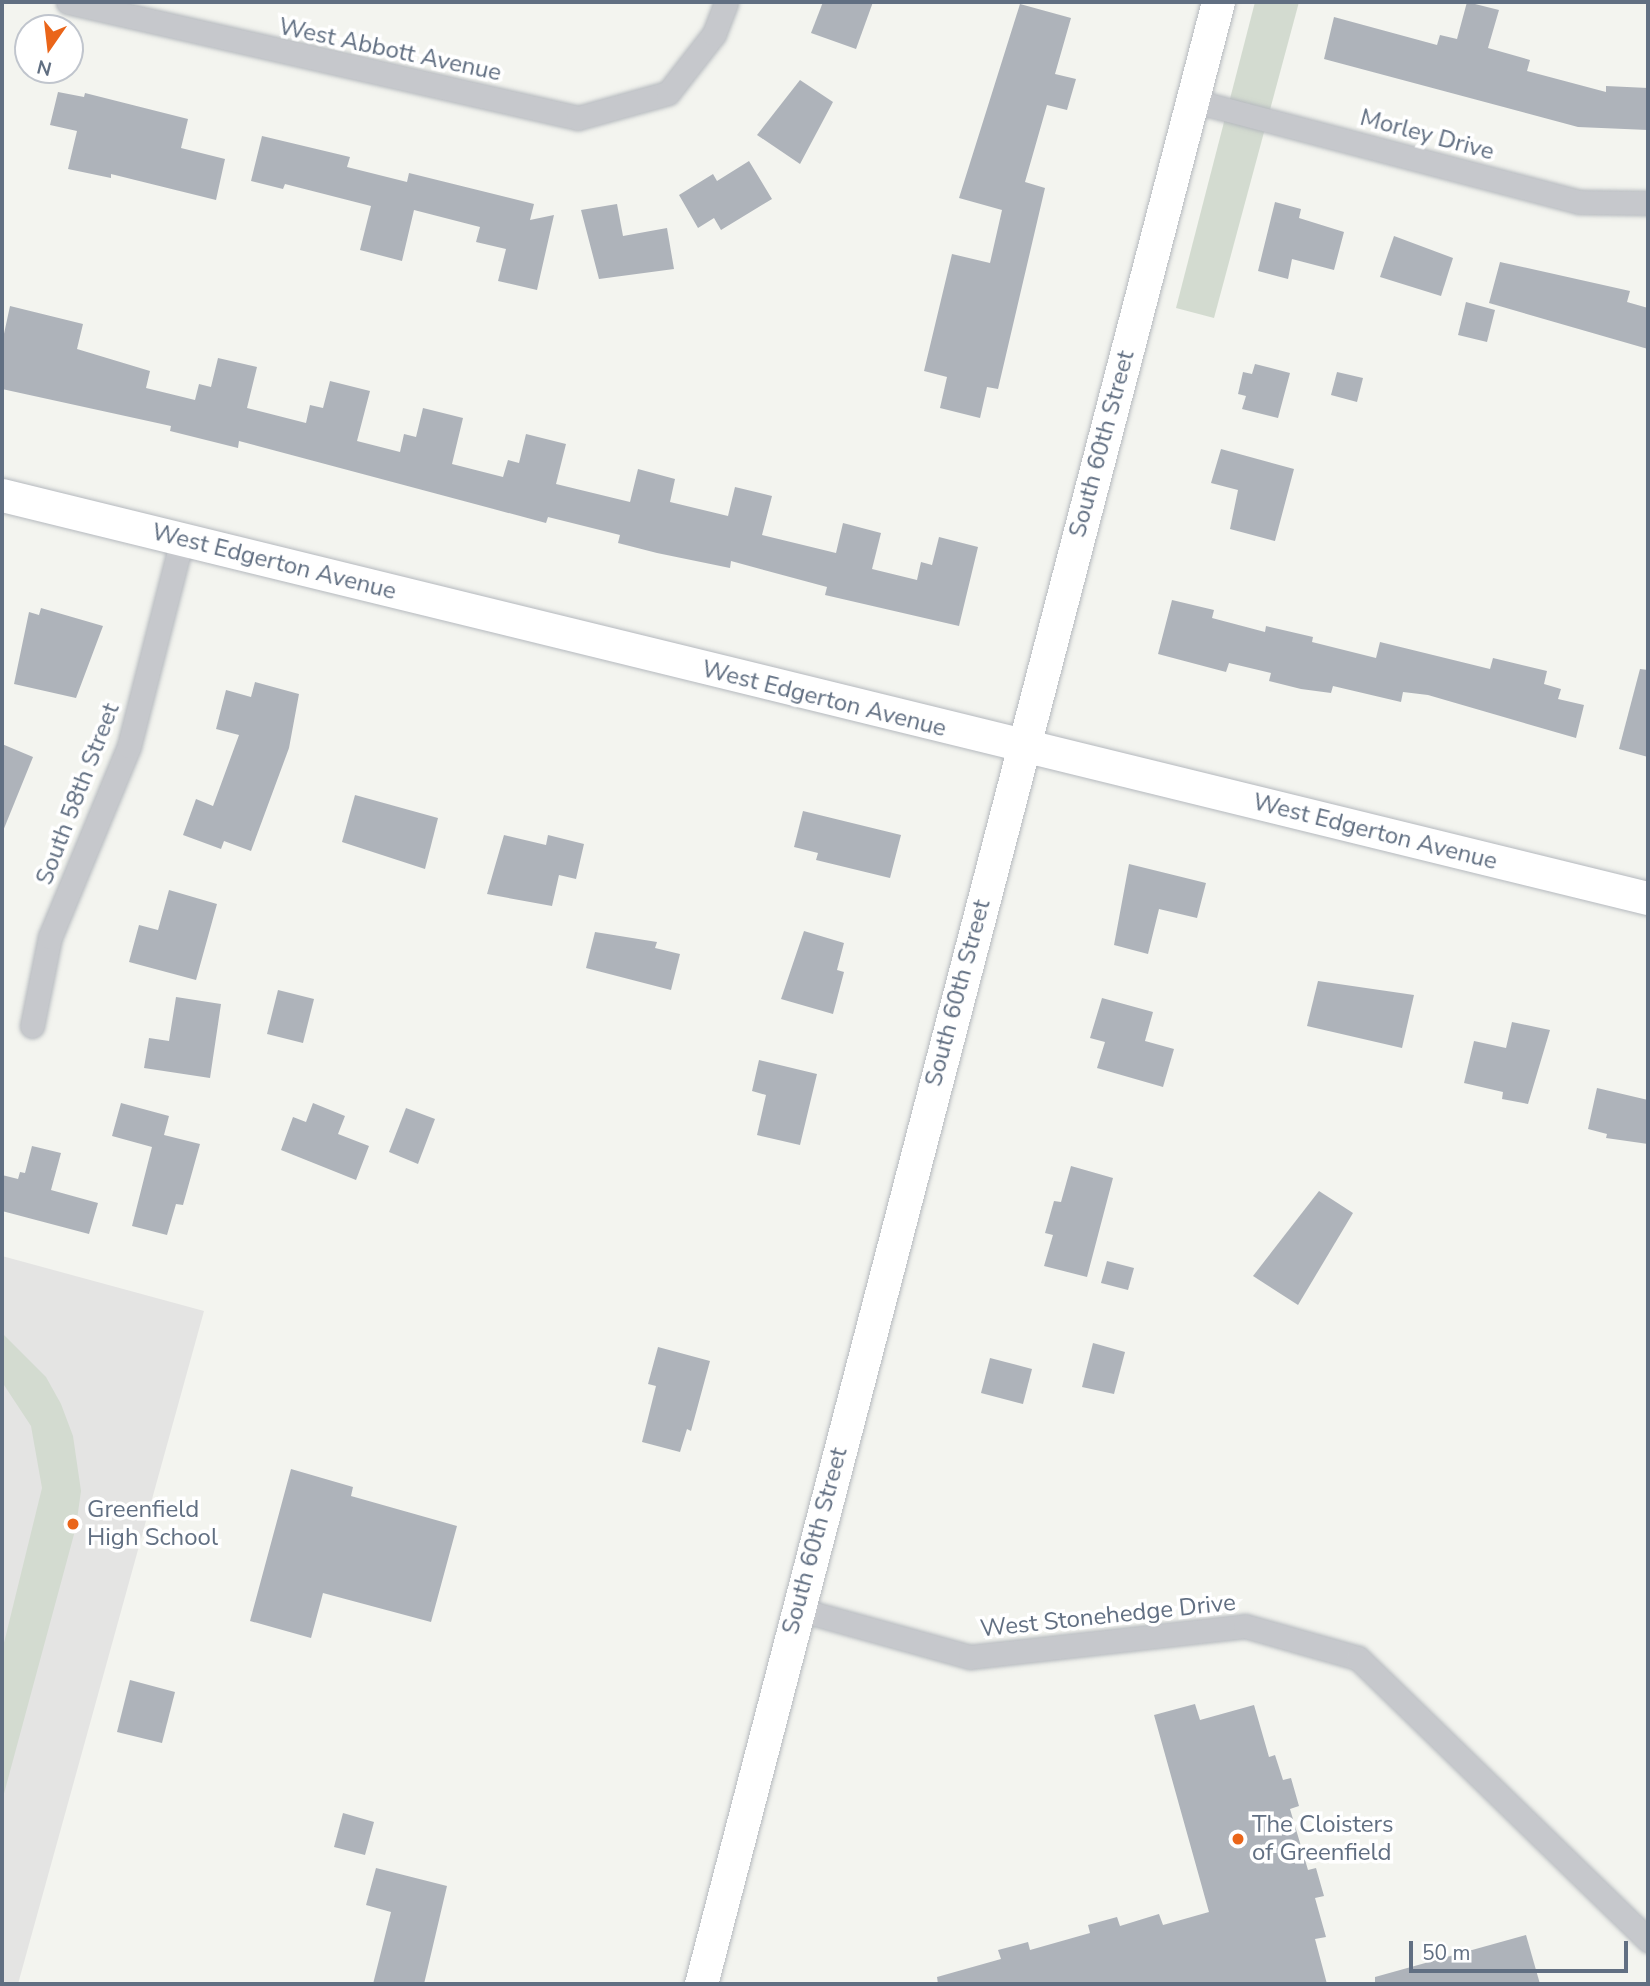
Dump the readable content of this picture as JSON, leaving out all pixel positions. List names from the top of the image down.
{
  "streets": {
    "street": [
      "West Abbott Avenue",
      "Morley Drive",
      "South 60th Street",
      "West Edgerton Avenue",
      "South 58th Street",
      "West Stonehedge Drive"
    ]
  },
  "crossings": [
    ["Morley Drive", "South 60th Street"],
    ["South 60th Street", "West Edgerton Avenue"],
    ["South 60th Street", "West Stonehedge Drive"],
    ["West Edgerton Avenue", "South 58th Street"]
  ],
  "places": ["Greenfield High School", "The Cloisters of Greenfield"],
  "scale_bar": "50 m",
  "north": "bottom"
}
